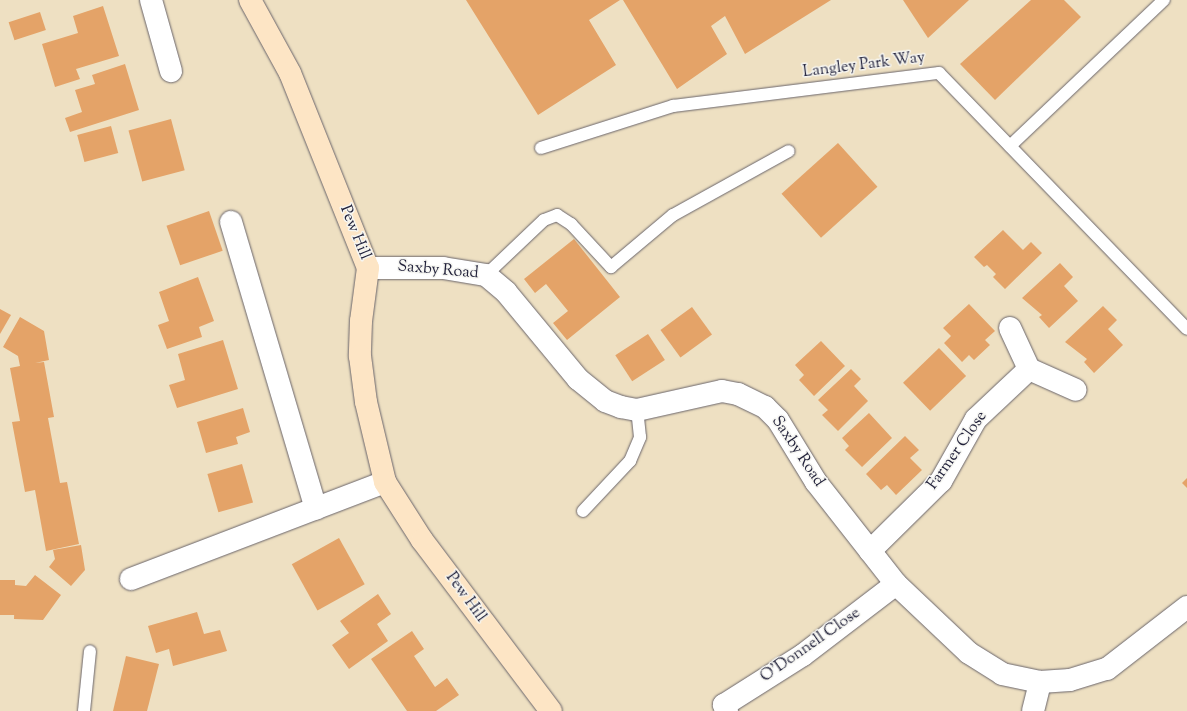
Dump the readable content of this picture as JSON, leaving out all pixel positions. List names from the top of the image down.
{
  "streets": {
    "main road": ["Pew Hill"],
    "street": ["Saxby Road", "Farmer Close", "O'Donnell Close"],
    "lane": ["Langley Park Way"]
  },
  "crossings": [
    ["Pew Hill", "Saxby Road"],
    ["Saxby Road", "Farmer Close"],
    ["Saxby Road", "O'Donnell Close"]
  ]
}
